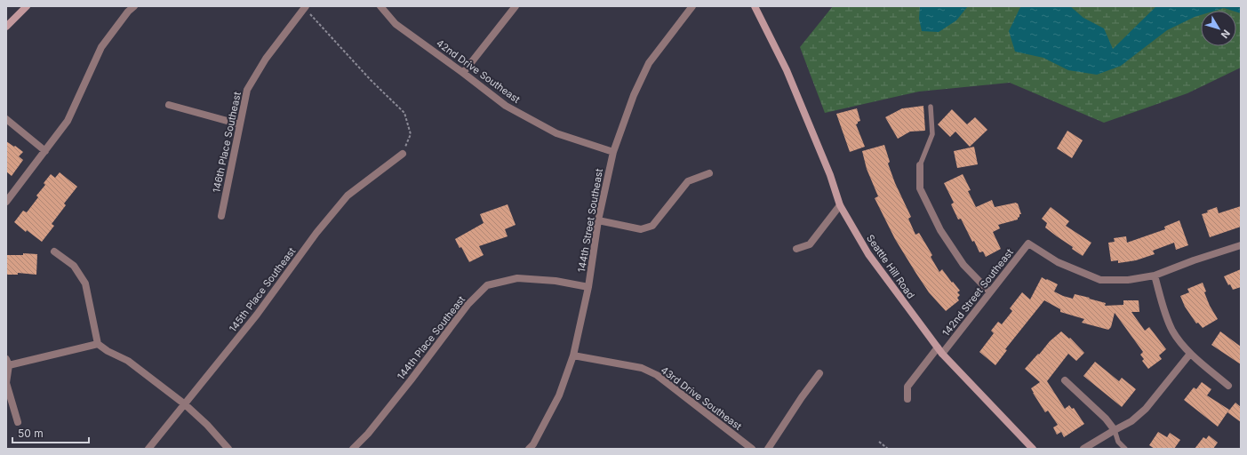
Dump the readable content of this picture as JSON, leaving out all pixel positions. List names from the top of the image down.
{
  "streets": {
    "main road": ["Seattle Hill Road"],
    "street": [
      "42nd Drive Southeast",
      "146th Place Southeast",
      "144th Street Southeast",
      "145th Place Southeast",
      "142nd Street Southeast",
      "144th Place Southeast",
      "43rd Drive Southeast"
    ]
  },
  "crossings": [
    ["42nd Drive Southeast", "144th Street Southeast"],
    ["144th Street Southeast", "144th Place Southeast"],
    ["144th Street Southeast", "43rd Drive Southeast"],
    ["Seattle Hill Road", "142nd Street Southeast"]
  ],
  "scale_bar": "50 m",
  "north": "bottom right"
}
